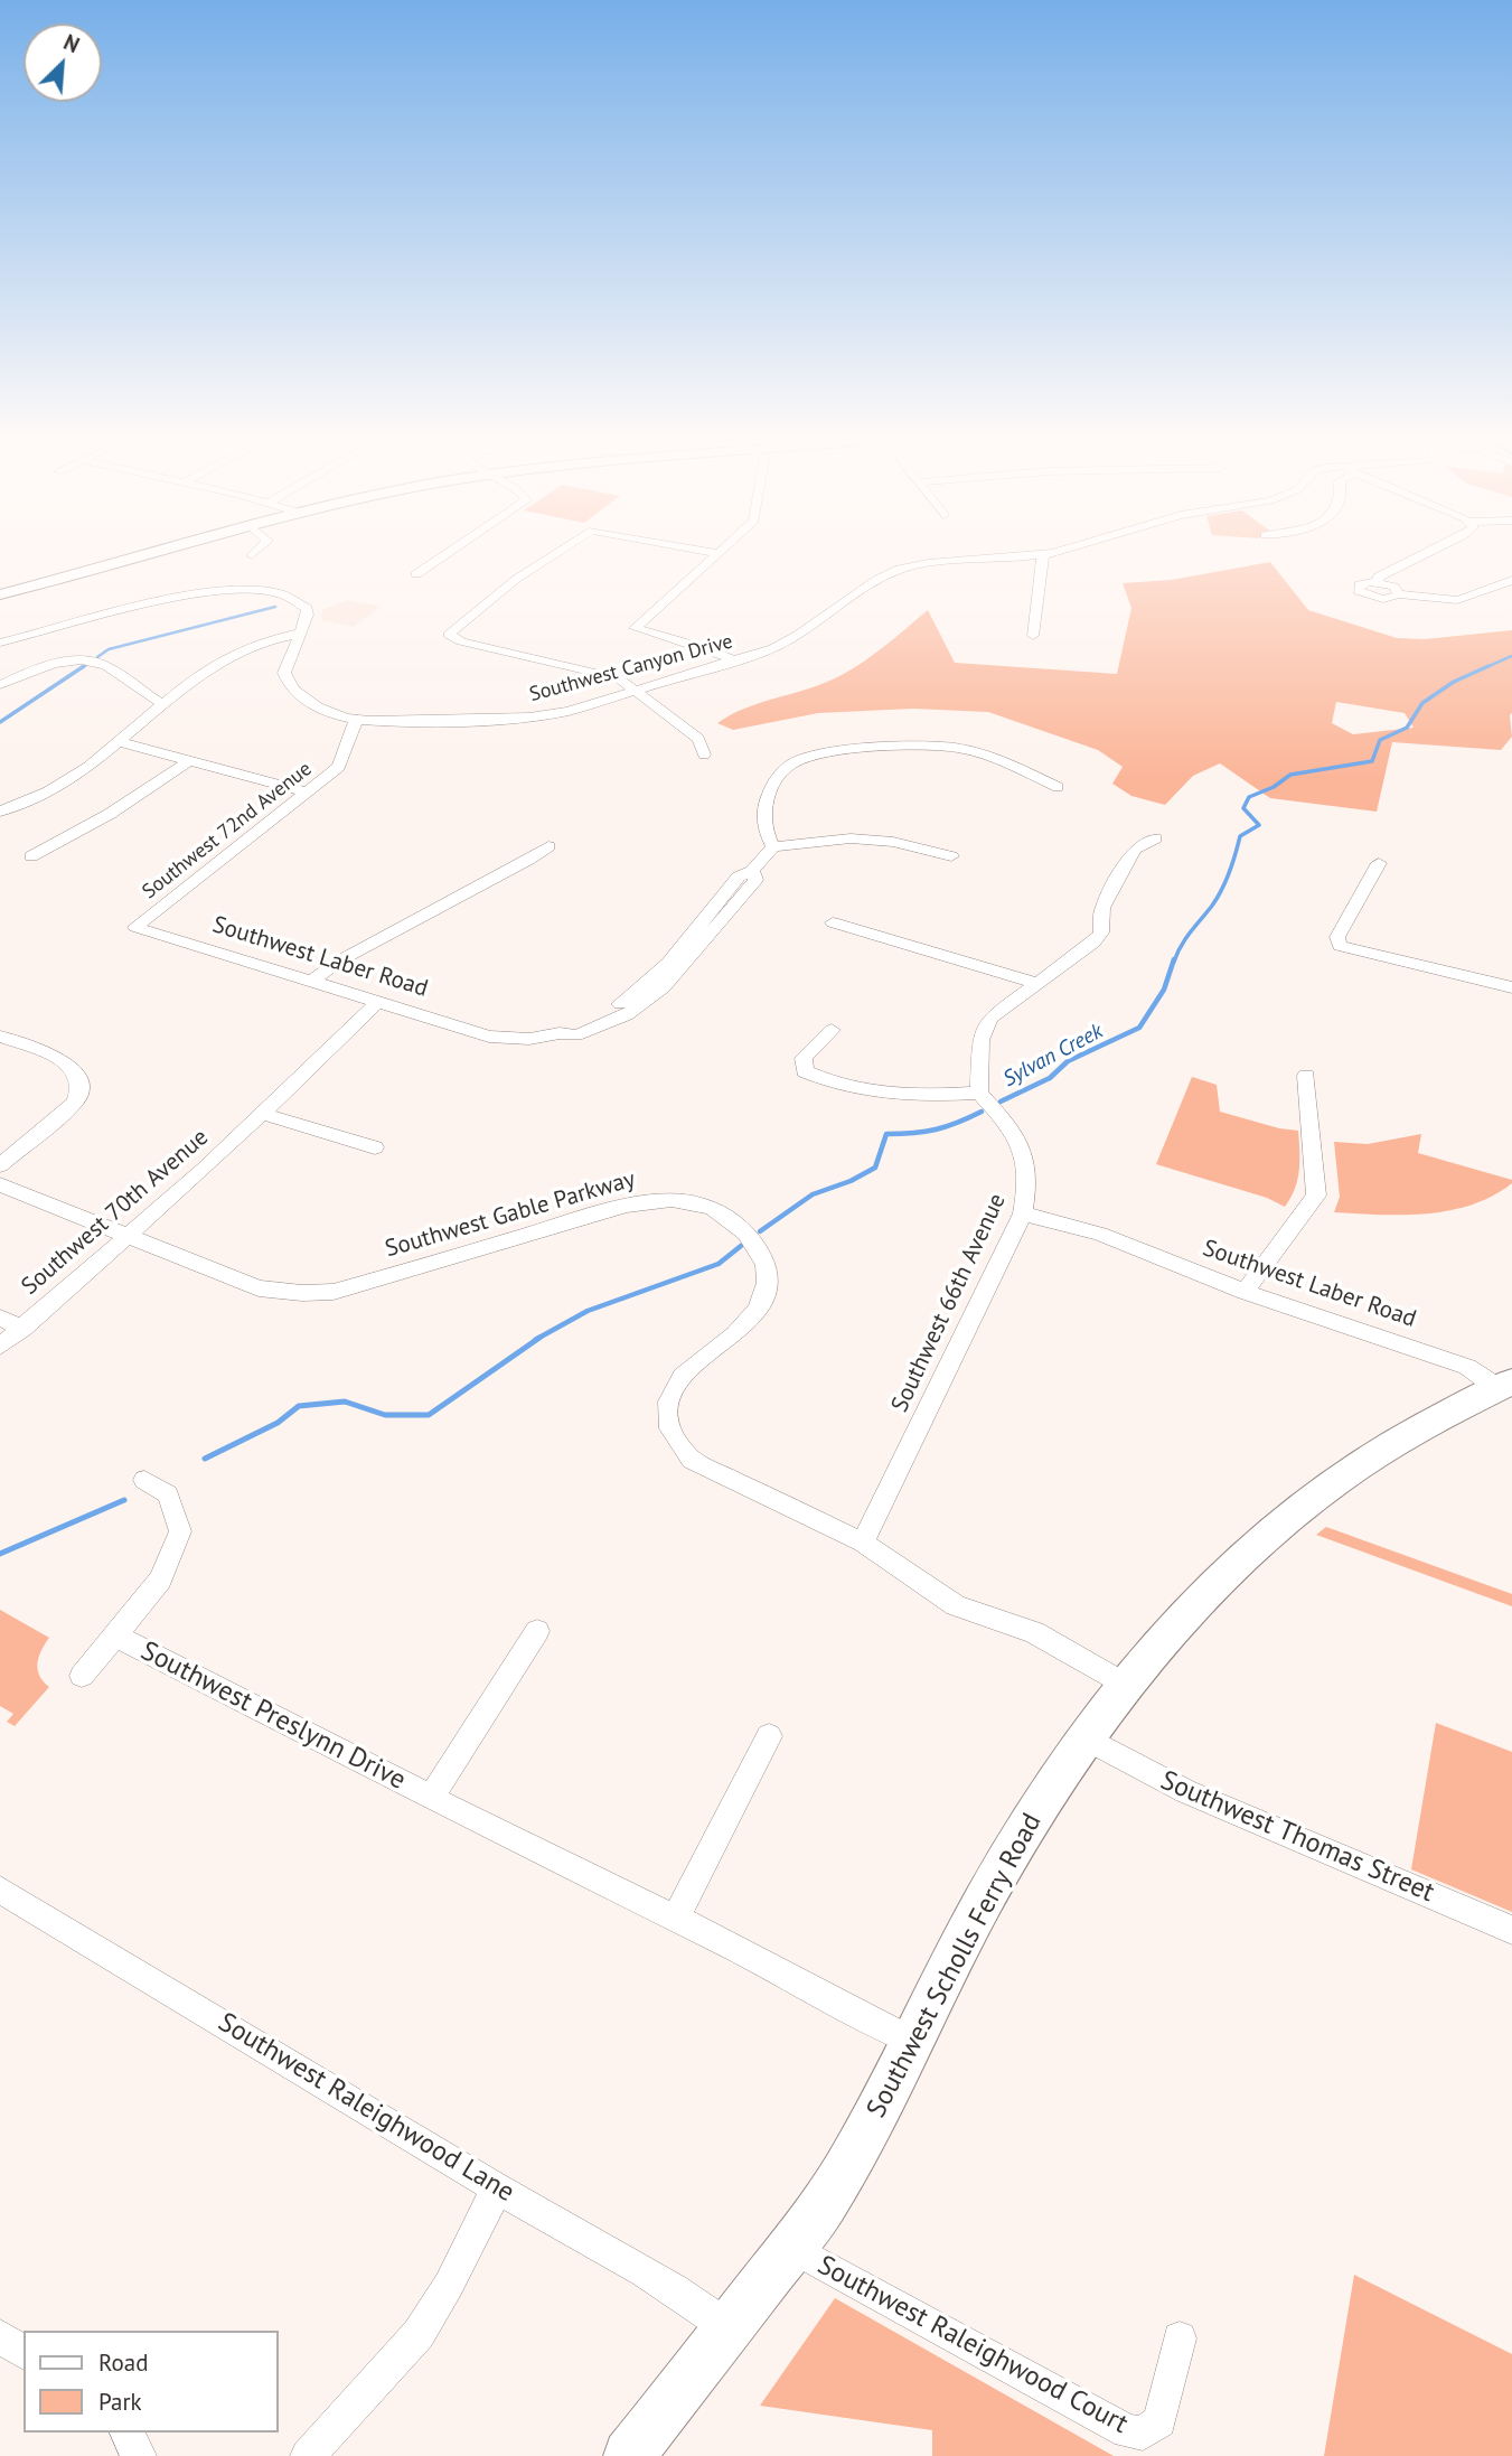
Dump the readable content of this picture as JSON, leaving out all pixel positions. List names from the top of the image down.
{
  "streets": {
    "main road": ["Southwest Scholls Ferry Road"],
    "street": [
      "Southwest Canyon Drive",
      "Southwest 72nd Avenue",
      "Southwest Laber Road",
      "Southwest 70th Avenue",
      "Southwest Gable Parkway",
      "Southwest 66th Avenue",
      "Southwest Preslynn Drive",
      "Southwest Thomas Street",
      "Southwest Raleighwood Lane",
      "Southwest Raleighwood Court"
    ]
  },
  "crossings": [
    ["Southwest Canyon Drive", "Southwest 72nd Avenue"],
    ["Southwest 72nd Avenue", "Southwest Laber Road"],
    ["Southwest Laber Road", "Southwest 70th Avenue"],
    ["Southwest Laber Road", "Southwest 66th Avenue"],
    ["Southwest Laber Road", "Southwest Scholls Ferry Road"],
    ["Southwest 70th Avenue", "Southwest Gable Parkway"],
    ["Southwest Gable Parkway", "Southwest 66th Avenue"],
    ["Southwest Gable Parkway", "Southwest Scholls Ferry Road"],
    ["Southwest Preslynn Drive", "Southwest Scholls Ferry Road"],
    ["Southwest Thomas Street", "Southwest Scholls Ferry Road"],
    ["Southwest Scholls Ferry Road", "Southwest Raleighwood Lane"],
    ["Southwest Scholls Ferry Road", "Southwest Raleighwood Court"]
  ],
  "water": ["Sylvan Creek"],
  "legend": ["Road", "Park"],
  "north": "top right"
}
